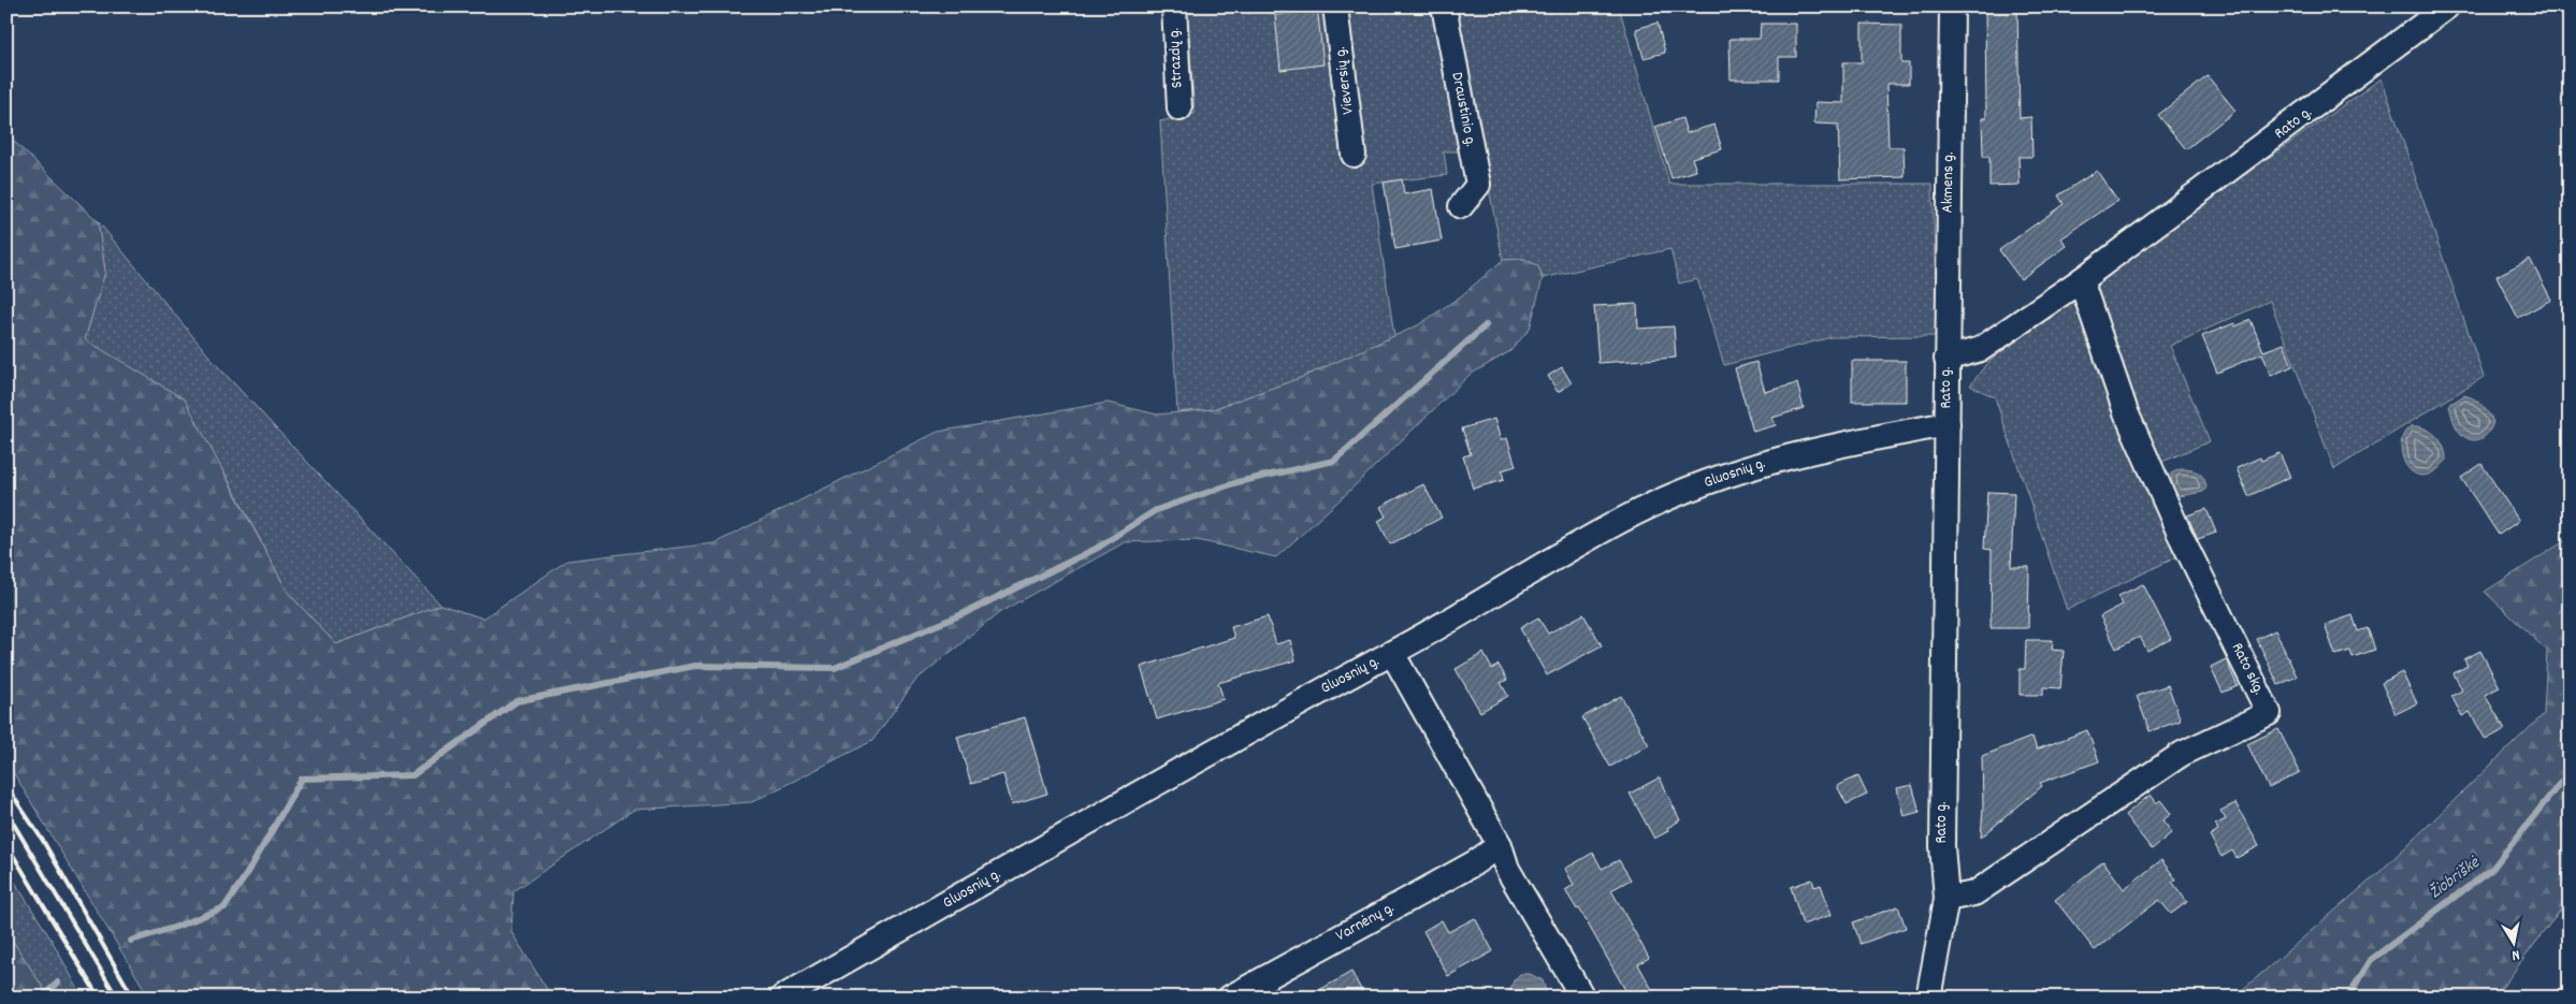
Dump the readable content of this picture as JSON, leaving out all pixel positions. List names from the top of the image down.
{
  "streets": {
    "street": [
      "Strazdų g.",
      "Vieversių g.",
      "Draustinio g.",
      "Rato g.",
      "Akmens g.",
      "Gluosnių g.",
      "Rato skg.",
      "Varnėnų g."
    ]
  },
  "crossings": [
    ["Rato g.", "Akmens g."],
    ["Rato g.", "Gluosnių g."],
    ["Rato g.", "Rato skg."]
  ],
  "water": ["Žiobriškė"],
  "north": "bottom"
}
